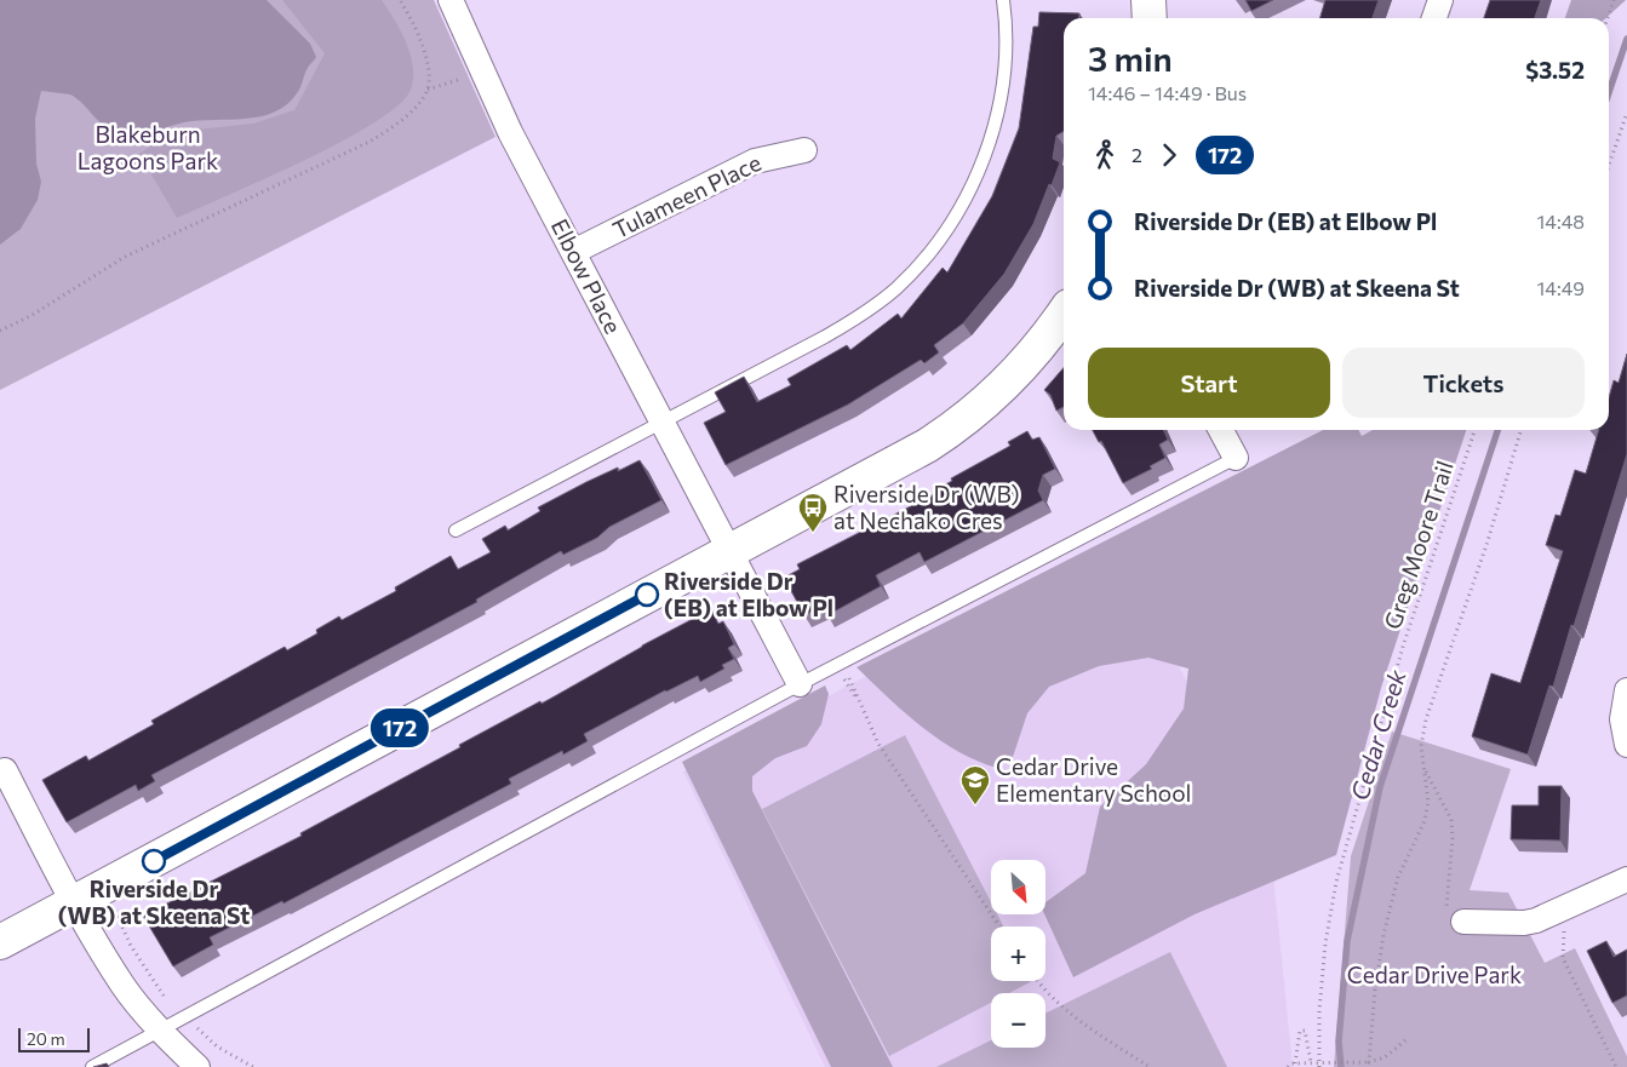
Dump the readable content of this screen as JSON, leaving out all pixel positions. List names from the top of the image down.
{
  "streets": {
    "street": ["Tulameen Place", "Elbow Place"],
    "path": ["Greg Moore Trail"]
  },
  "crossings": [
    ["Tulameen Place", "Elbow Place"]
  ],
  "water": ["Cedar Creek"],
  "parks": ["Blakeburn Lagoons Park", "Cedar Drive Park"],
  "places": {
    "bus stop": ["Riverside Dr (WB) at Nechako Cres"],
    "other": ["Riverside Dr (EB) at Elbow Pl", "Riverside Dr (WB) at Skeena St"],
    "school or university": ["Cedar Drive Elementary School"]
  },
  "lines": ["bus line 172"],
  "scale_bar": "20 m",
  "north": "bottom right",
  "page": {
    "on_map": "172",
    "heading": ["3 min", "14:46 – 14:49 · Bus", "$3.52"],
    "legs": ["2", "172"],
    "list": [
      {
        "name": "Riverside Dr (EB) at Elbow Pl",
        "value": "14:48"
      },
      {
        "name": "Riverside Dr (WB) at Skeena St",
        "value": "14:49"
      }
    ],
    "buttons": ["Start", "Tickets"],
    "map_buttons": ["+", "−"],
    "scale": "20 m"
  }
}
